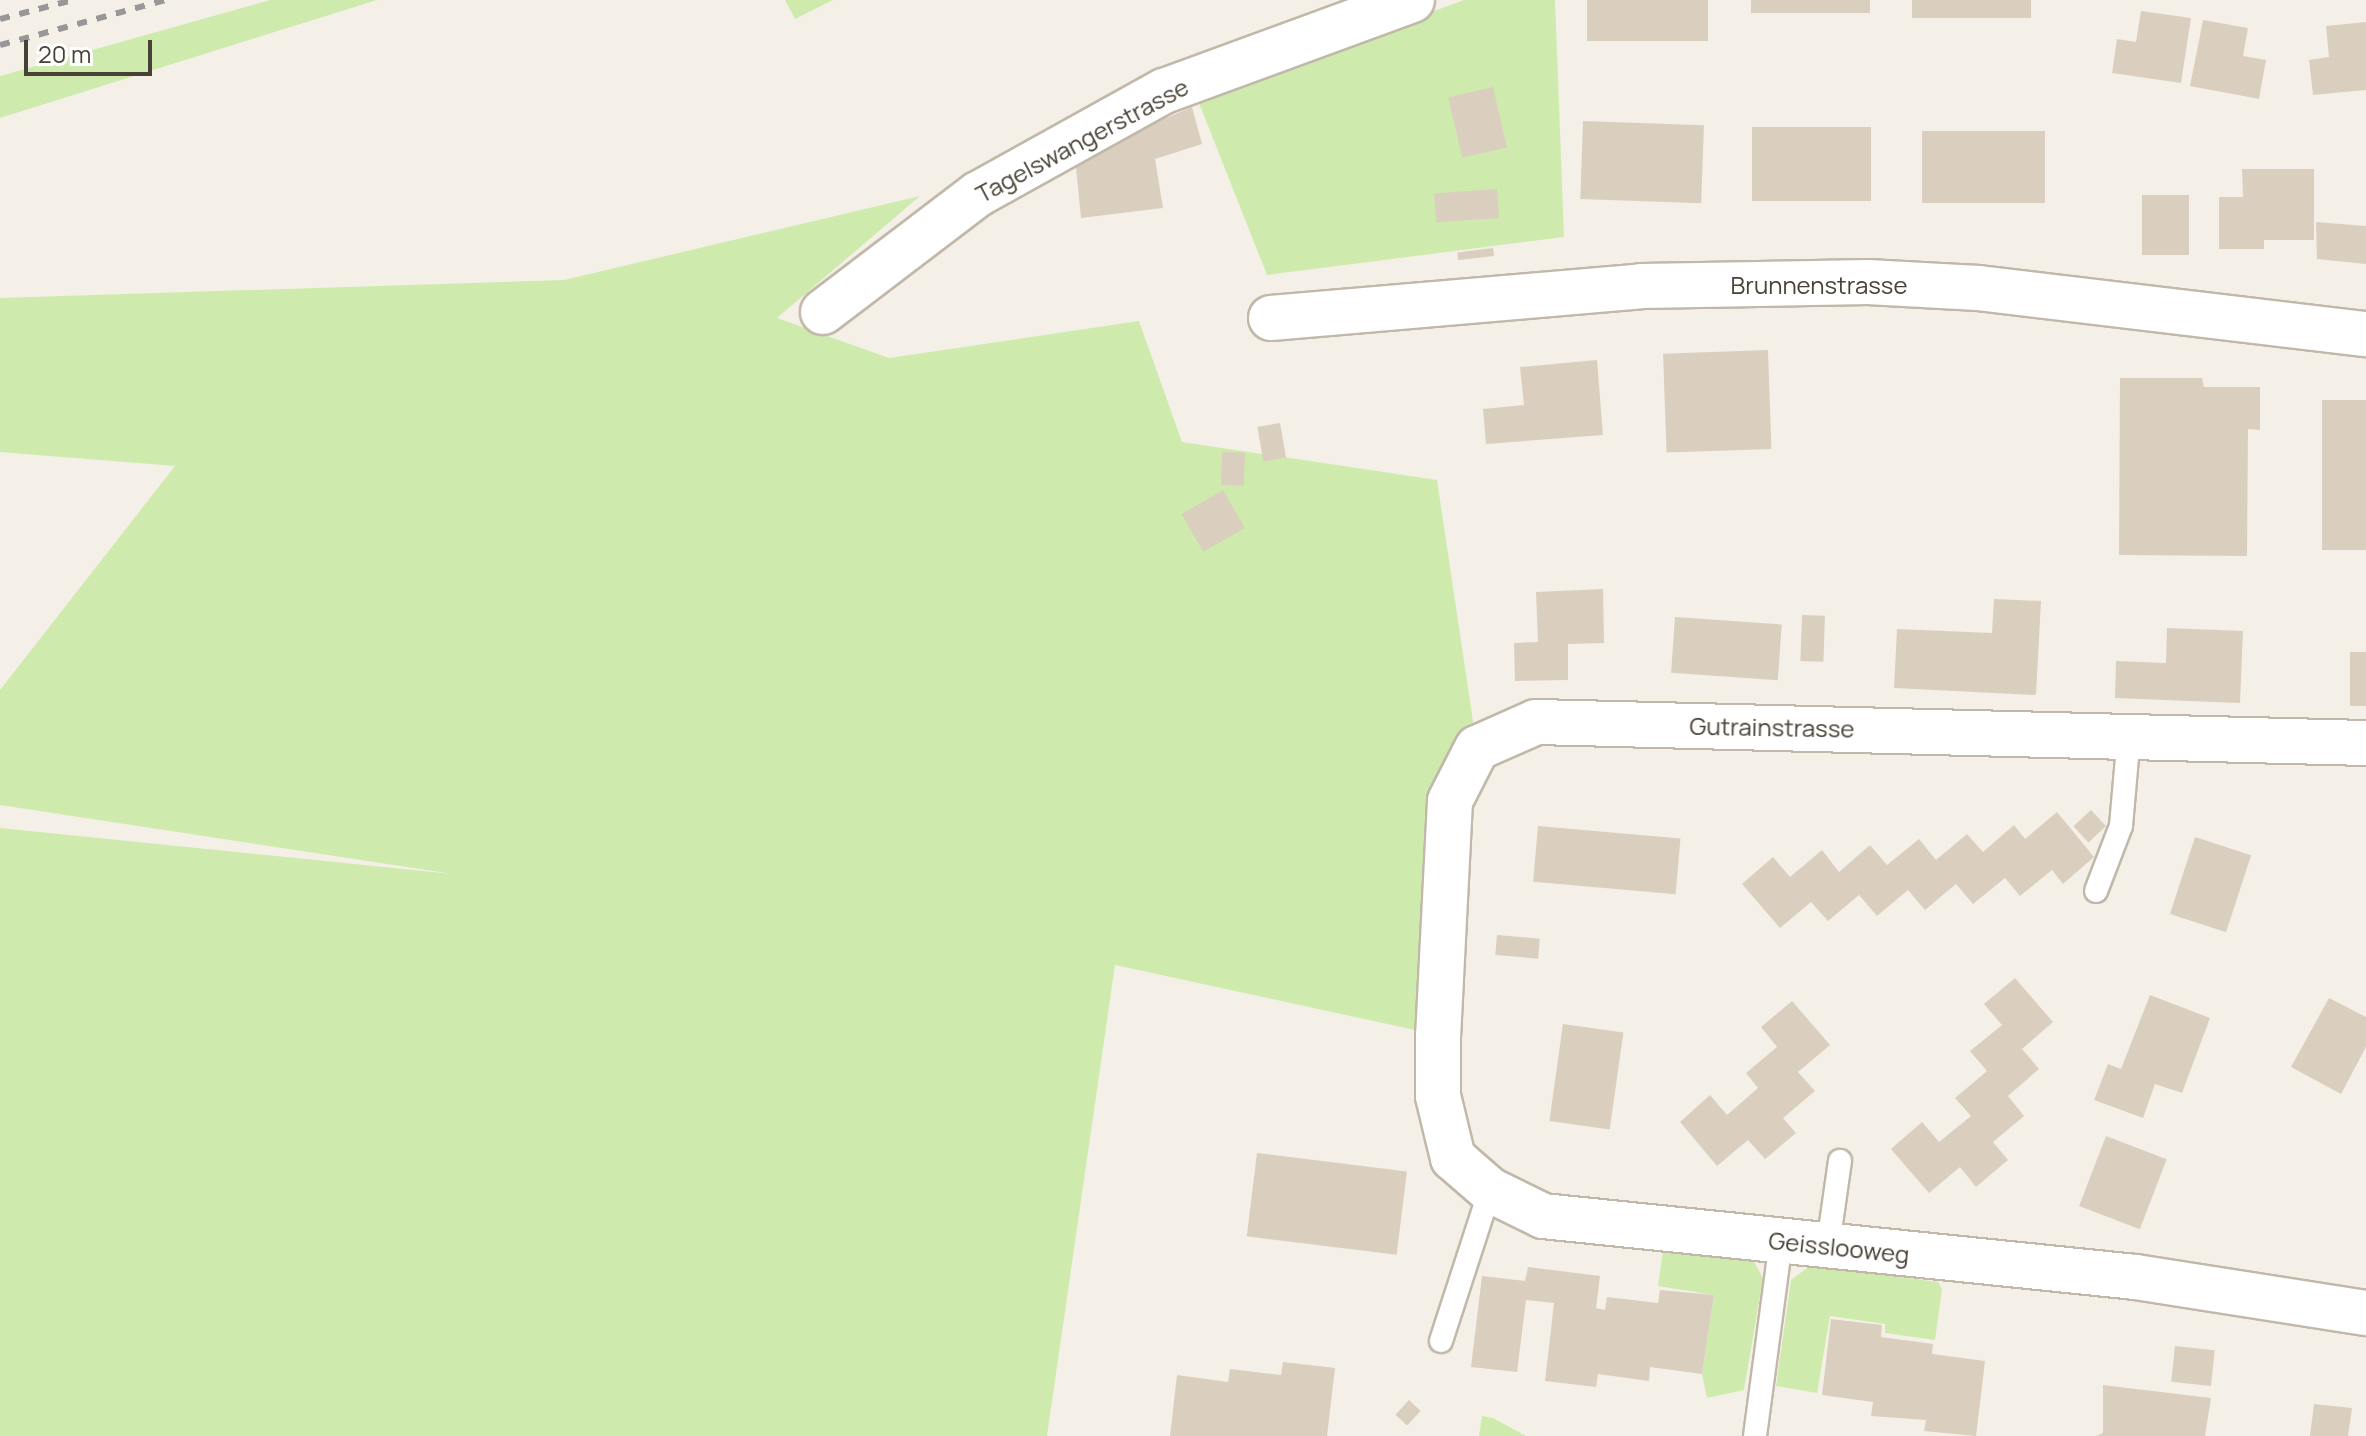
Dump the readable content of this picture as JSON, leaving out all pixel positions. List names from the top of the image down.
{
  "streets": {
    "street": [
      "Tagelswangerstrasse",
      "Brunnenstrasse",
      "Gutrainstrasse",
      "Geisslooweg"
    ]
  },
  "crossings": [
    ["Gutrainstrasse", "Geisslooweg"]
  ],
  "scale_bar": "20 m"
}
